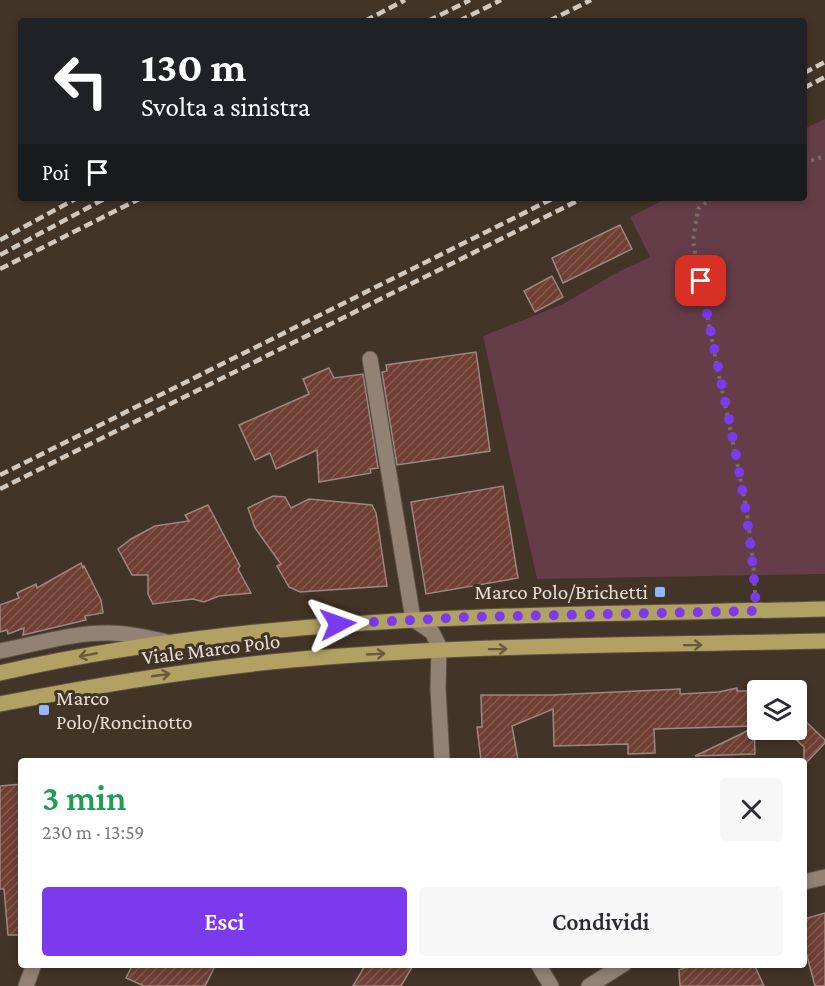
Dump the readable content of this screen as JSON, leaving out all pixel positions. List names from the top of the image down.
{
  "streets": {
    "main road": ["Viale Marco Polo"]
  },
  "places": {
    "transit": ["Marco Polo/Brichetti", "Marco Polo/Roncinotto"]
  },
  "page": {
    "turn": ["130 m", "Svolta a sinistra"],
    "then": "Poi",
    "heading": ["3 min", "230 m · 13:59"],
    "buttons": ["Esci", "Condividi"]
  }
}
